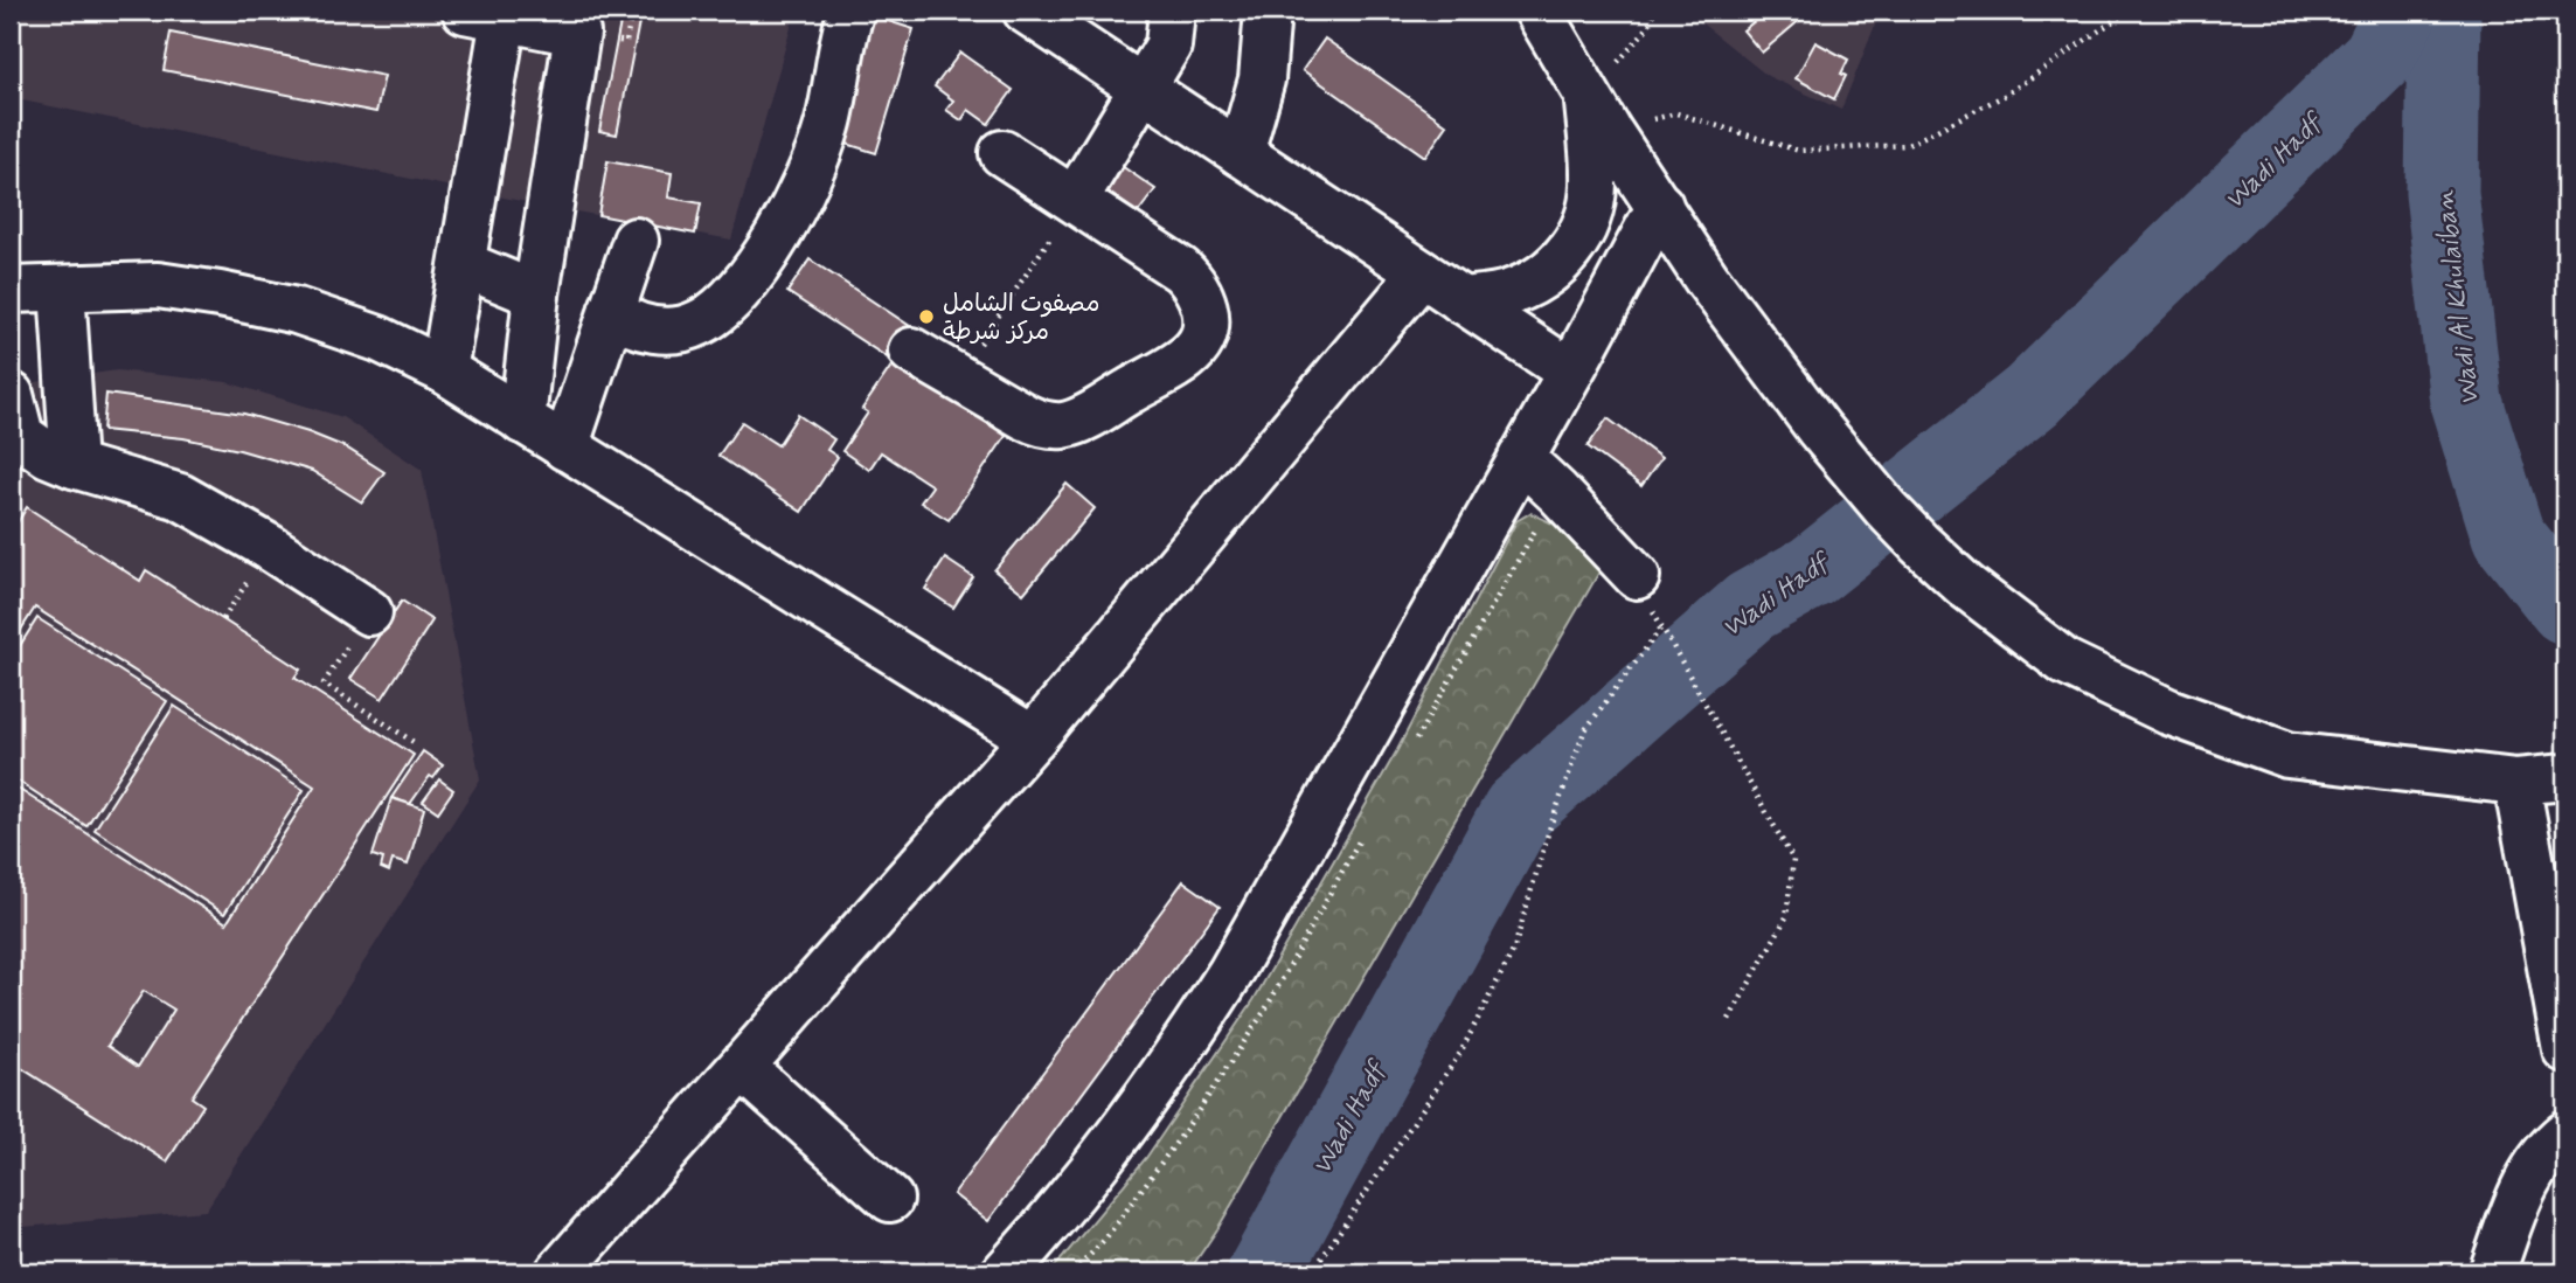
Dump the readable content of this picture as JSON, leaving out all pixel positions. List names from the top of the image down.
{
  "water": ["Wadi Hadf", "Wadi Al Khulaiban"],
  "places": ["مصفوت الشامل مركز شرطة"]
}
